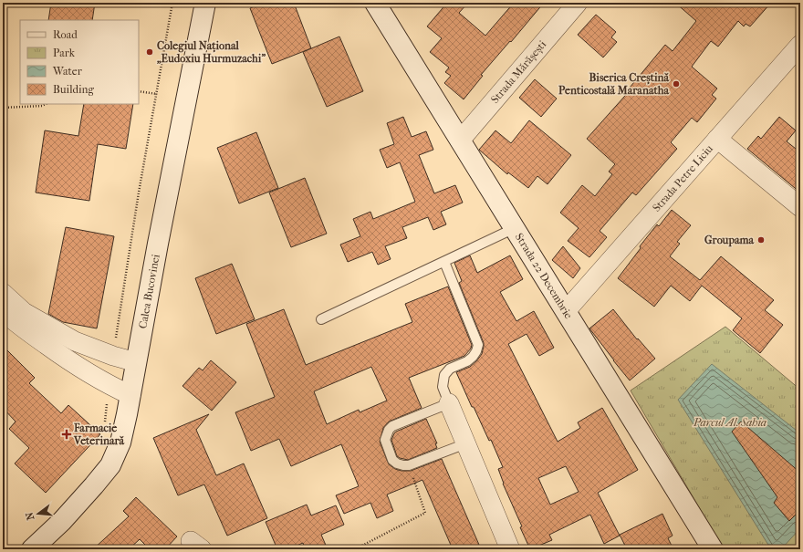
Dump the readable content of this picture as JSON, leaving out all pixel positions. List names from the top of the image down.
{
  "streets": {
    "street": [
      "Strada Mărășești",
      "Strada Petre Liciu",
      "Strada 22 Decembrie",
      "Calea Bucovinei"
    ]
  },
  "crossings": [
    ["Strada Mărășești", "Strada 22 Decembrie"],
    ["Strada Petre Liciu", "Strada 22 Decembrie"]
  ],
  "parks": ["Parcul Al. Sahia"],
  "places": {
    "other": ["Colegiul Național „Eudoxiu Hurmuzachi”", "Biserica Creștină Penticostală Maranatha", "Groupama"],
    "health": ["Farmacie Veterinară"]
  },
  "legend": [
    "Road",
    "Park",
    "Water",
    "Building"
  ],
  "north": "left"
}
